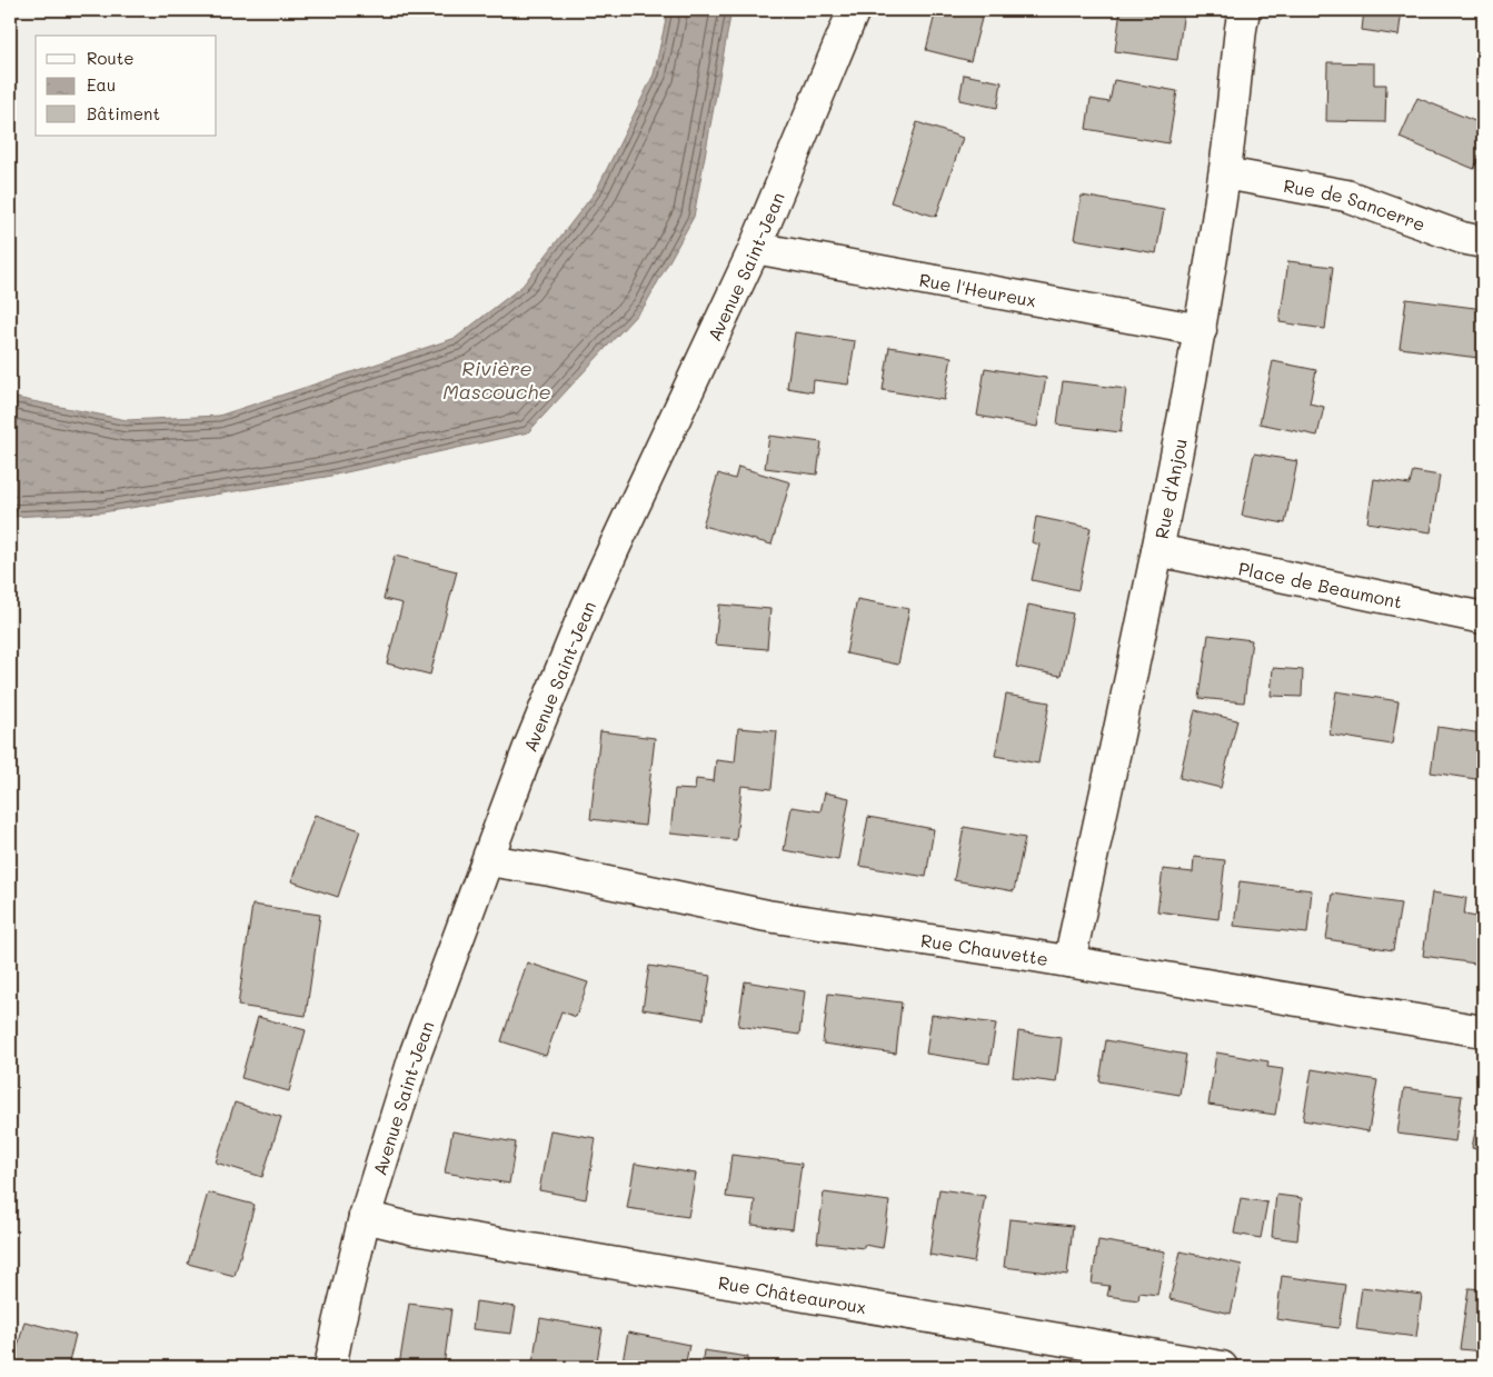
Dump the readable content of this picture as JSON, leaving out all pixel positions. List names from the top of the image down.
{
  "streets": {
    "street": [
      "Rue de Sancerre",
      "Avenue Saint-Jean",
      "Rue l'Heureux",
      "Rue d'Anjou",
      "Place de Beaumont",
      "Rue Chauvette",
      "Rue Châteauroux"
    ]
  },
  "crossings": [
    ["Rue de Sancerre", "Rue d'Anjou"],
    ["Avenue Saint-Jean", "Rue l'Heureux"],
    ["Avenue Saint-Jean", "Rue Chauvette"],
    ["Avenue Saint-Jean", "Rue Châteauroux"],
    ["Rue l'Heureux", "Rue d'Anjou"],
    ["Rue d'Anjou", "Place de Beaumont"],
    ["Rue d'Anjou", "Rue Chauvette"]
  ],
  "water": ["Rivière Mascouche"],
  "legend": ["Route", "Eau", "Bâtiment"]
}
